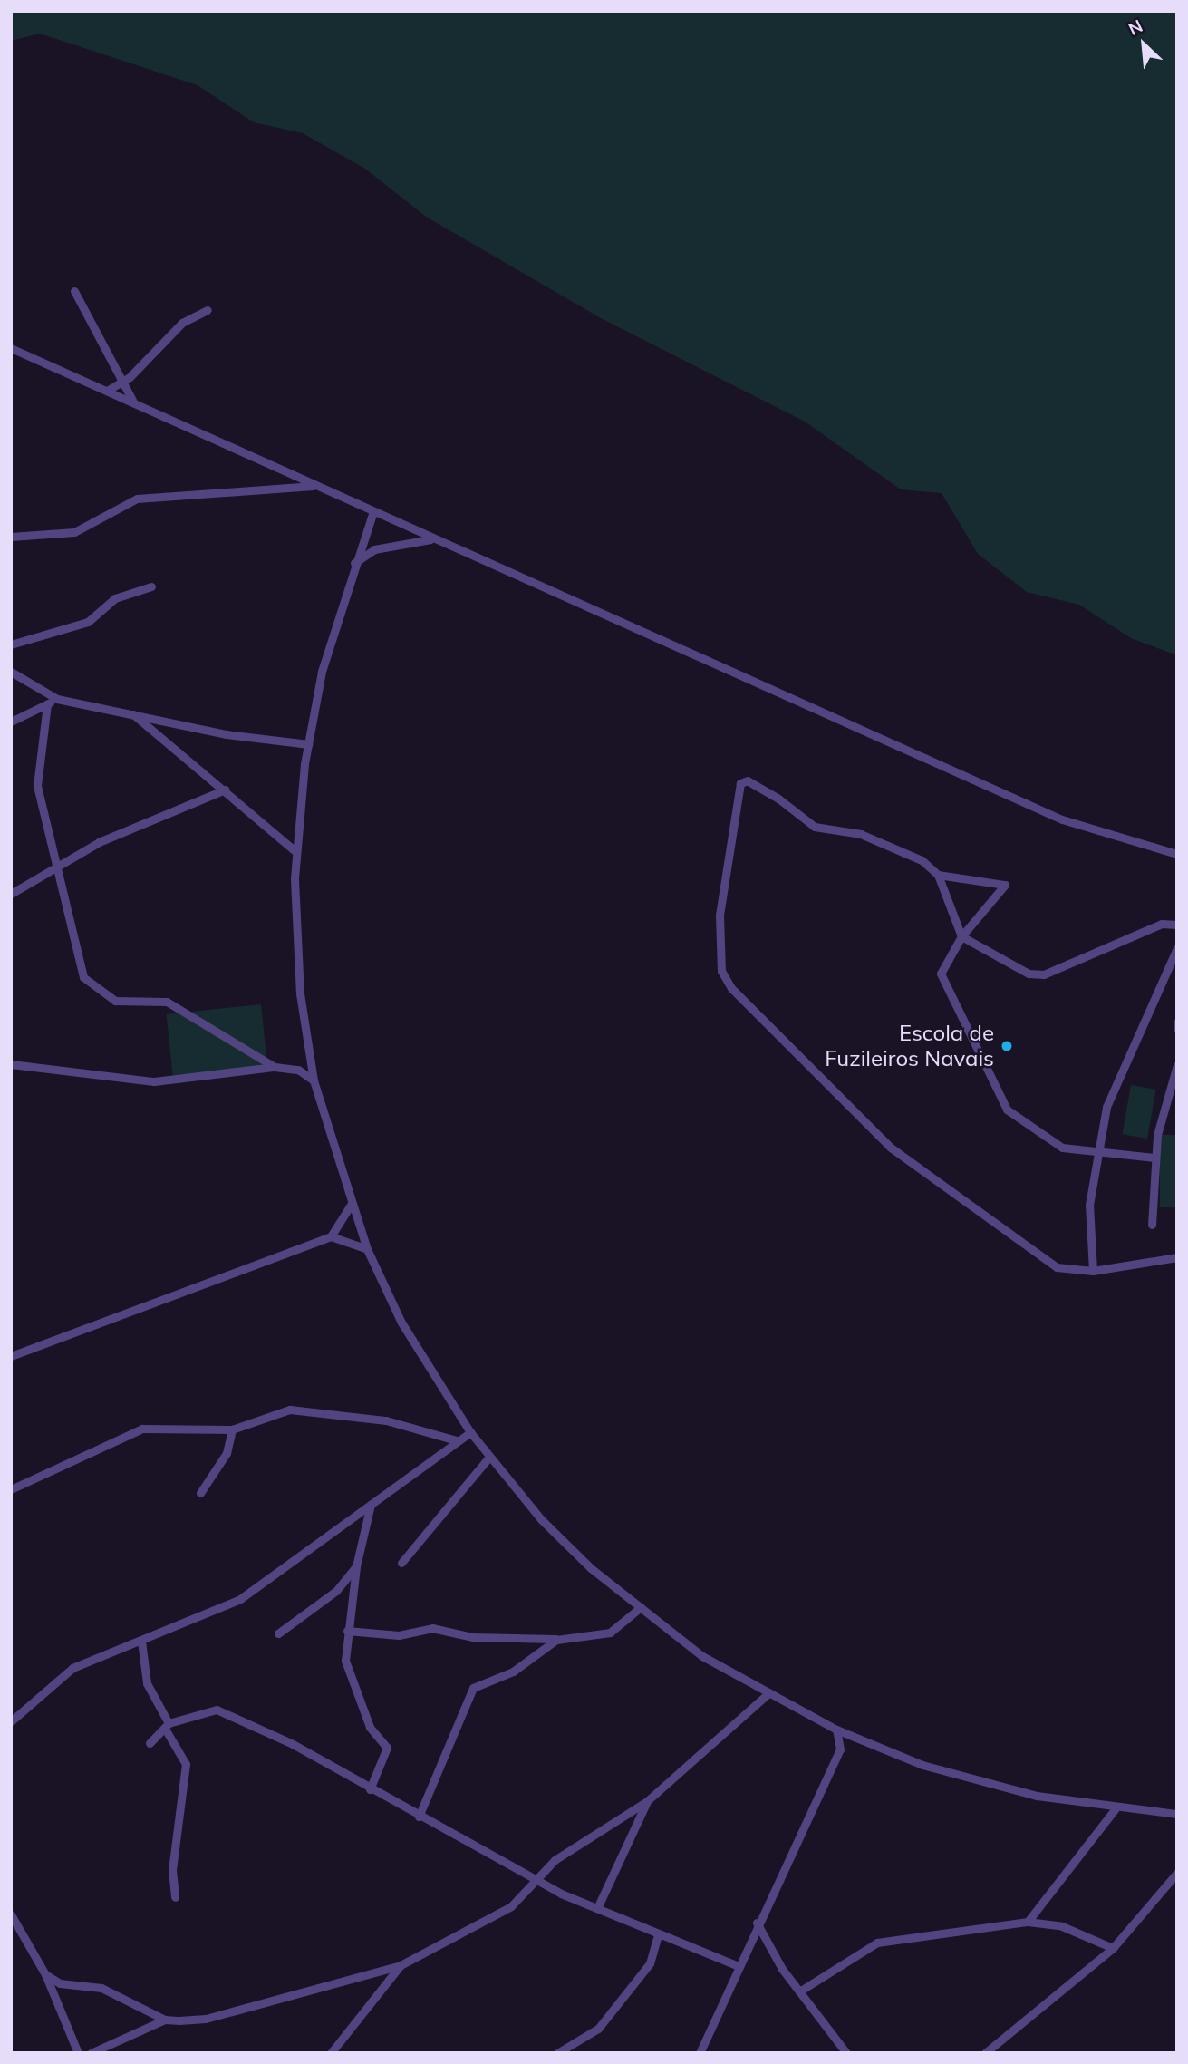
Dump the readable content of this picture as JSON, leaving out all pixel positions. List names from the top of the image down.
{
  "places": ["Escola de Fuzileiros Navais"],
  "north": "top left"
}
